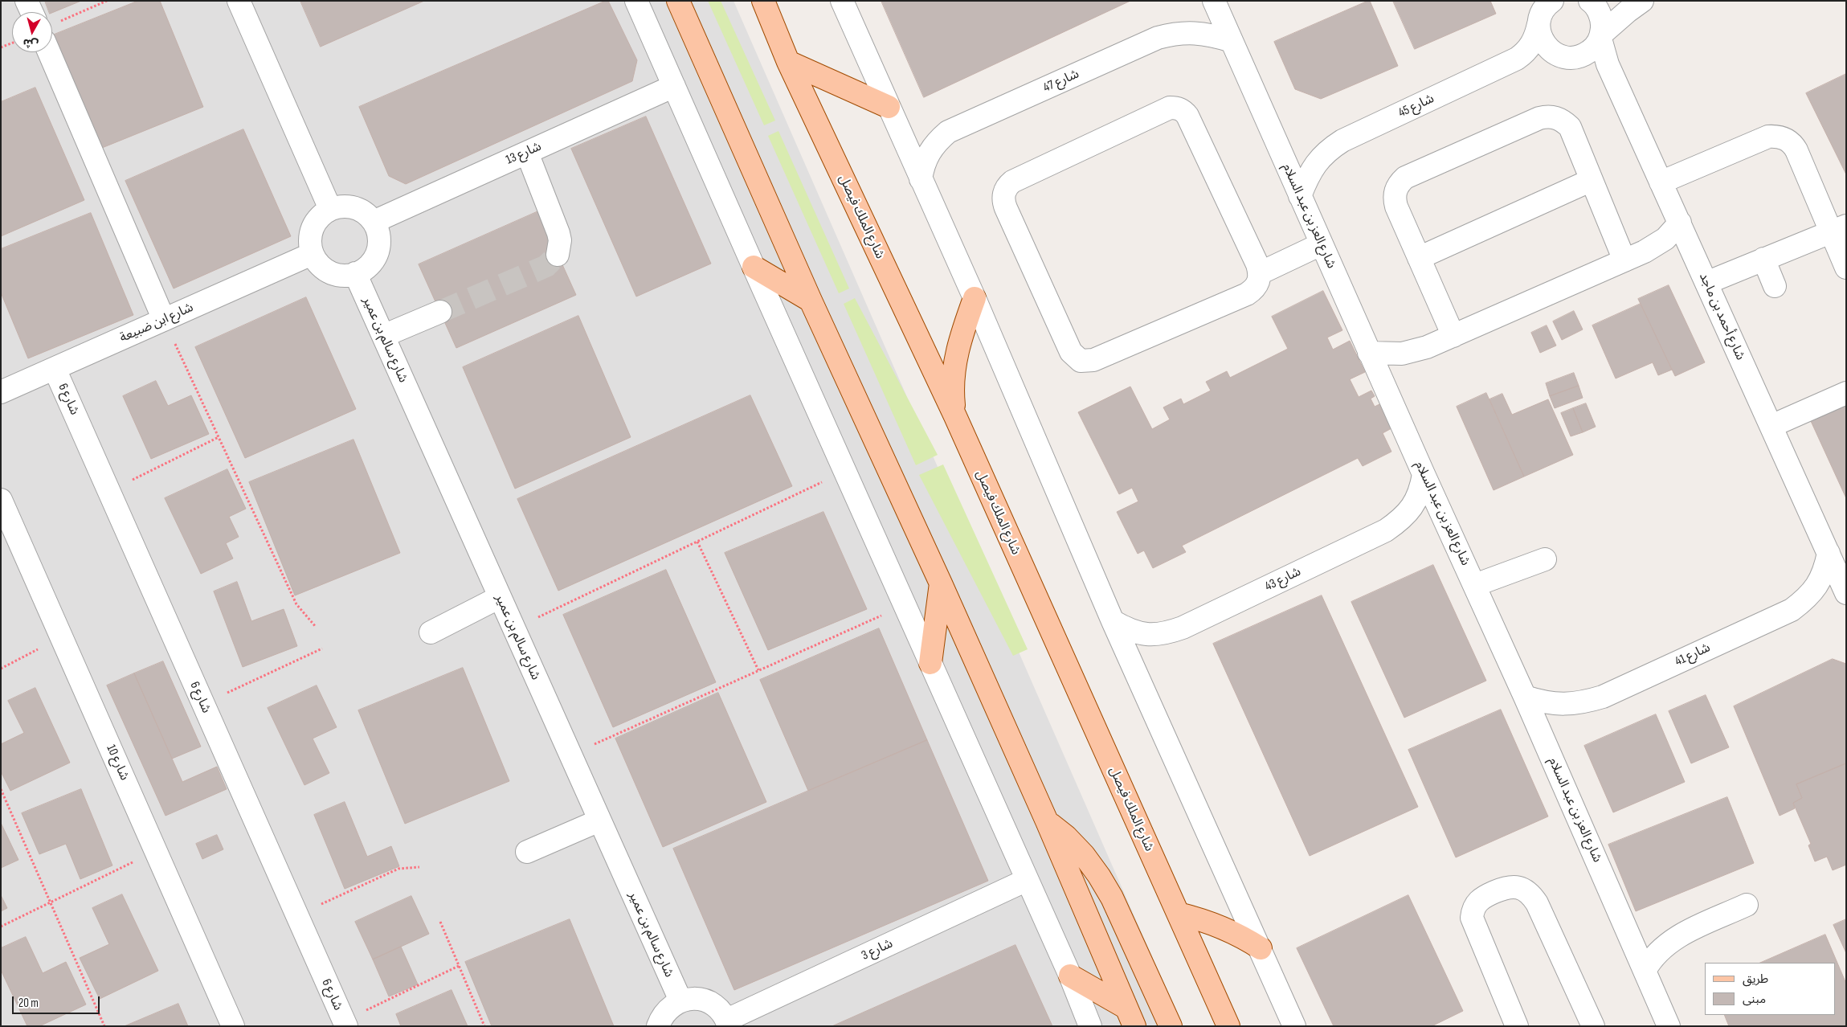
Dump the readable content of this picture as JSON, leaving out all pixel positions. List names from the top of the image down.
{
  "streets": {
    "main road": ["شارع الملك فيصل"],
    "street": [
      "شارع 47",
      "شارع 45",
      "شارع 13",
      "شارع العز بن عبد السلام",
      "شارع أحمد بن ماجد",
      "شارع ابن ضبيعة",
      "شارع سالم بن عمير",
      "شارع 6",
      "شارع 43",
      "شارع 41",
      "شارع 10",
      "شارع 3"
    ]
  },
  "crossings": [
    ["شارع 47", "شارع العز بن عبد السلام"],
    ["شارع 45", "شارع العز بن عبد السلام"],
    ["شارع 13", "شارع ابن ضبيعة"],
    ["شارع 13", "شارع سالم بن عمير"],
    ["شارع العز بن عبد السلام", "شارع 43"],
    ["شارع العز بن عبد السلام", "شارع 41"],
    ["شارع أحمد بن ماجد", "شارع 41"],
    ["شارع ابن ضبيعة", "شارع سالم بن عمير"],
    ["شارع ابن ضبيعة", "شارع 6"]
  ],
  "legend": ["طريق", "مبنى"],
  "scale_bar": "20 m",
  "north": "bottom"
}
